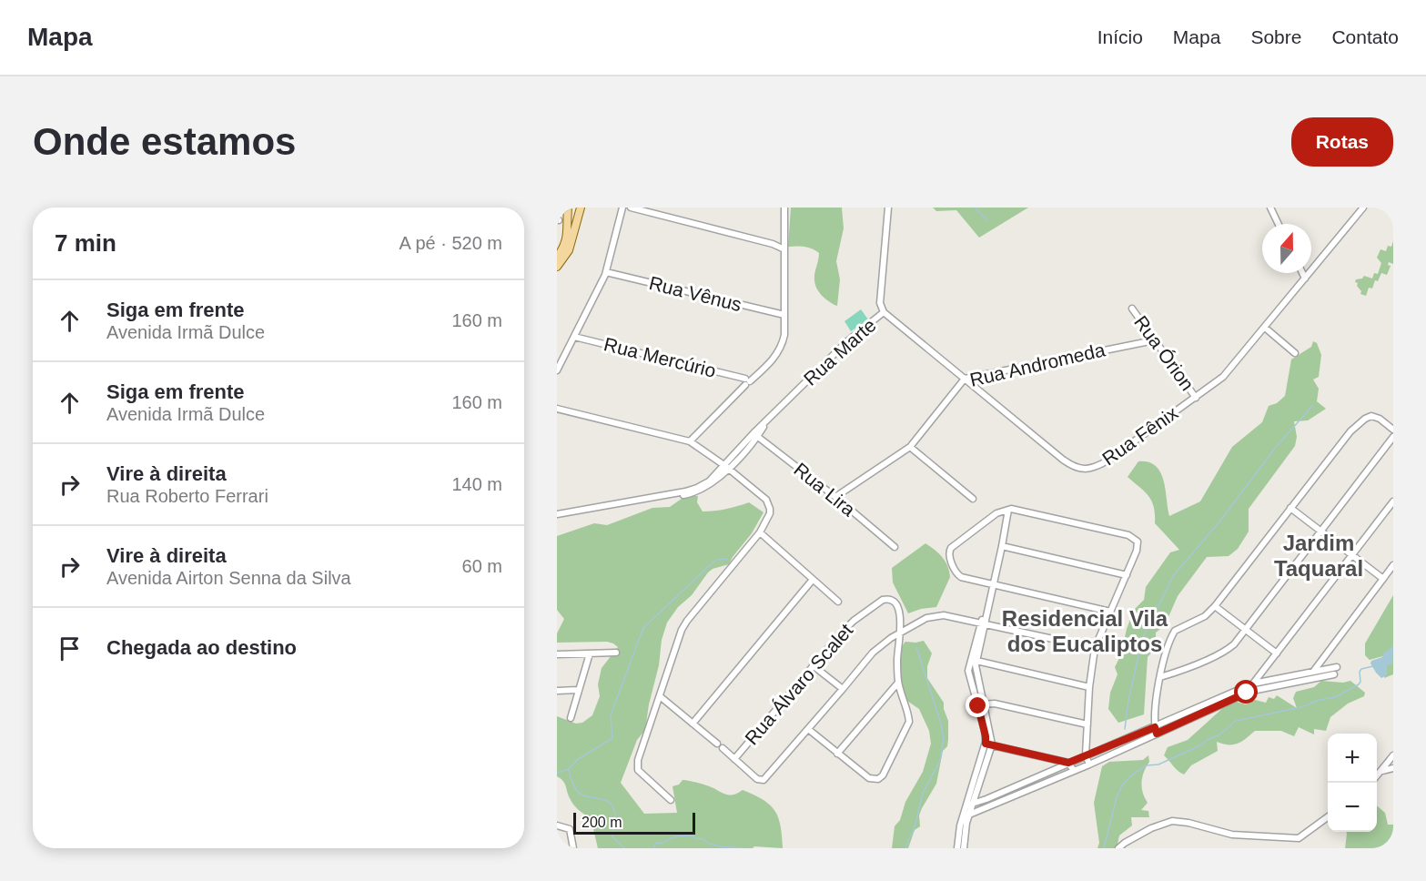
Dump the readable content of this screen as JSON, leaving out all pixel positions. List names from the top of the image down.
{
  "streets": {
    "street": [
      "Rua Vênus",
      "Rua Marte",
      "Rua Órion",
      "Rua Mercúrio",
      "Rua Andromeda",
      "Rua Fênix",
      "Rua Lira",
      "Rua Álvaro Scalet"
    ]
  },
  "crossings": [
    ["Rua Marte", "Rua Fênix"],
    ["Rua Marte", "Rua Lira"],
    ["Rua Órion", "Rua Andromeda"],
    ["Rua Órion", "Rua Fênix"],
    ["Rua Andromeda", "Rua Fênix"],
    ["Rua Andromeda", "Rua Lira"]
  ],
  "districts": ["Jardim Taquaral", "Residencial Vila dos Eucaliptos"],
  "scale_bar": "200 m",
  "north": "top",
  "page": {
    "header": "Mapa",
    "nav": [
      "Início",
      "Mapa",
      "Sobre",
      "Contato"
    ],
    "buttons": "Rotas",
    "title": "Onde estamos",
    "heading": ["7 min", "A pé · 520 m"],
    "list": [
      ["Siga em frente", "Avenida Irmã Dulce", "160 m"],
      ["Siga em frente", "Avenida Irmã Dulce", "160 m"],
      ["Vire à direita", "Rua Roberto Ferrari", "140 m"],
      ["Vire à direita", "Avenida Airton Senna da Silva", "60 m"],
      "Chegada ao destino"
    ],
    "map_buttons": ["+", "−"],
    "scale": "200 m"
  }
}
